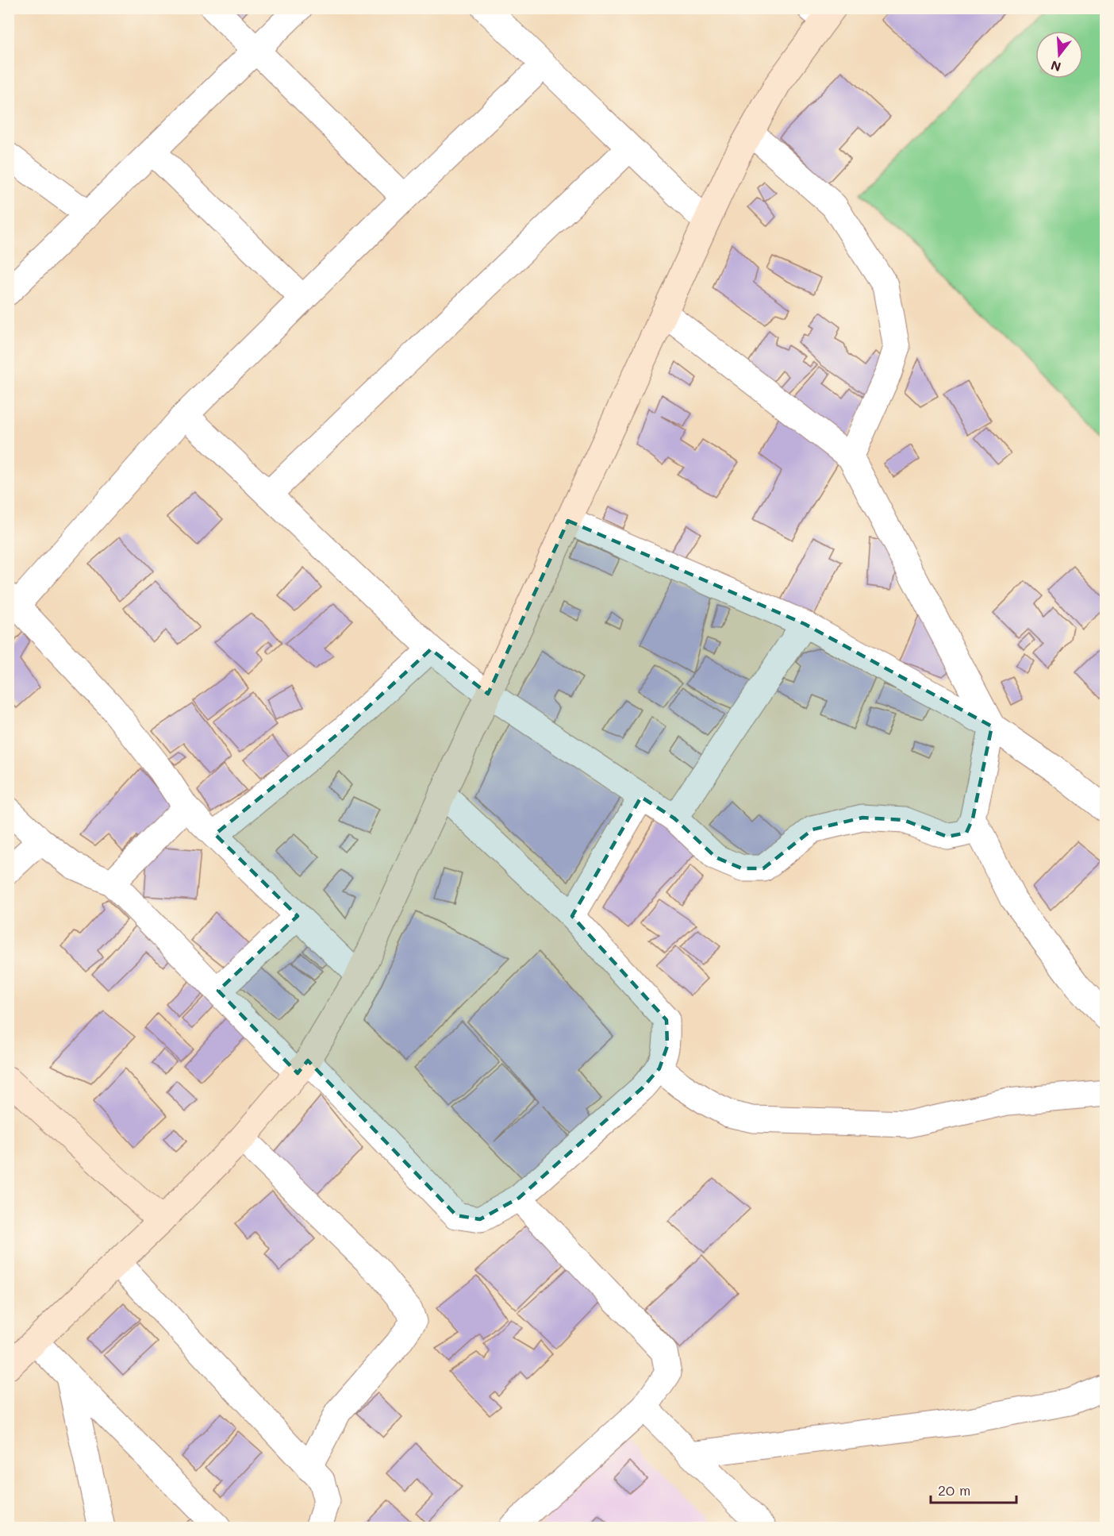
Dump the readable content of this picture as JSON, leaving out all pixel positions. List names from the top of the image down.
{
  "scale_bar": "20 m",
  "north": "bottom"
}
